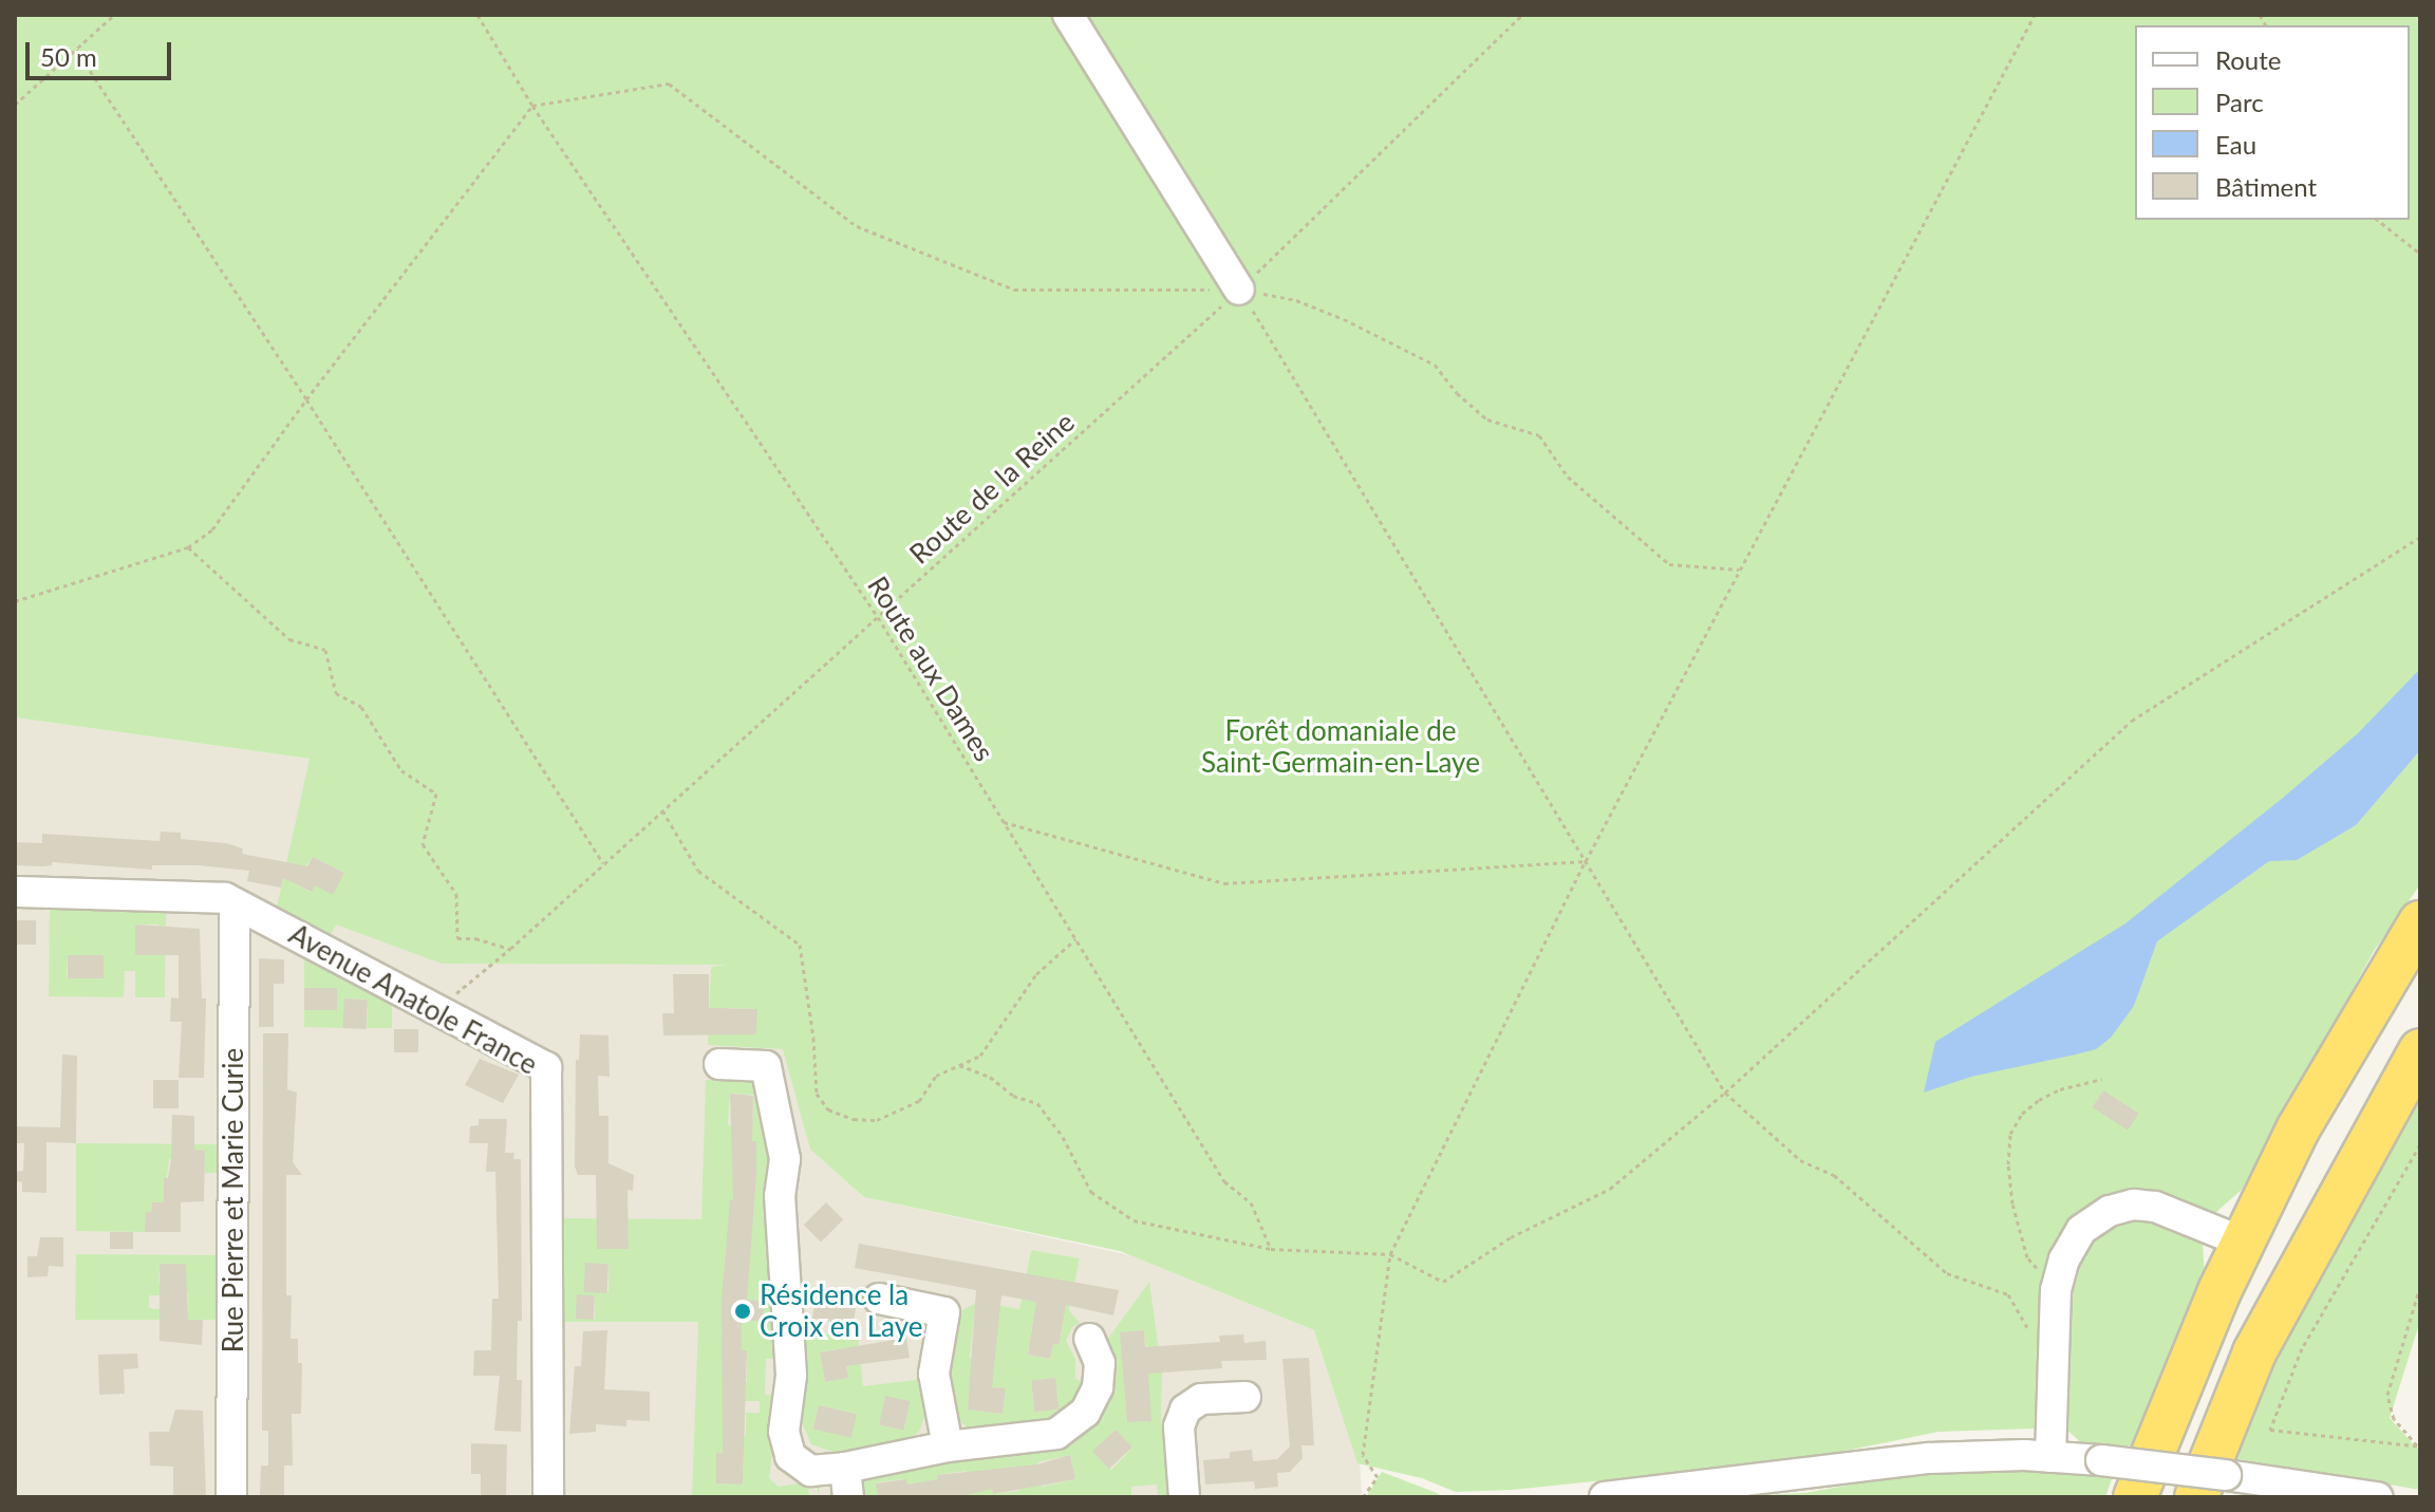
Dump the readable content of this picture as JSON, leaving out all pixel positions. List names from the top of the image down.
{
  "streets": {
    "street": ["Avenue Anatole France", "Rue Pierre et Marie Curie"],
    "path": ["Route de la Reine", "Route aux Dames"]
  },
  "crossings": [
    ["Route de la Reine", "Route aux Dames"],
    ["Route de la Reine", "Avenue Anatole France"],
    ["Avenue Anatole France", "Rue Pierre et Marie Curie"]
  ],
  "parks": ["Forêt domaniale de Saint-Germain-en-Laye"],
  "places": ["Résidence la Croix en Laye"],
  "legend": [
    "Route",
    "Parc",
    "Eau",
    "Bâtiment"
  ],
  "scale_bar": "50 m"
}
